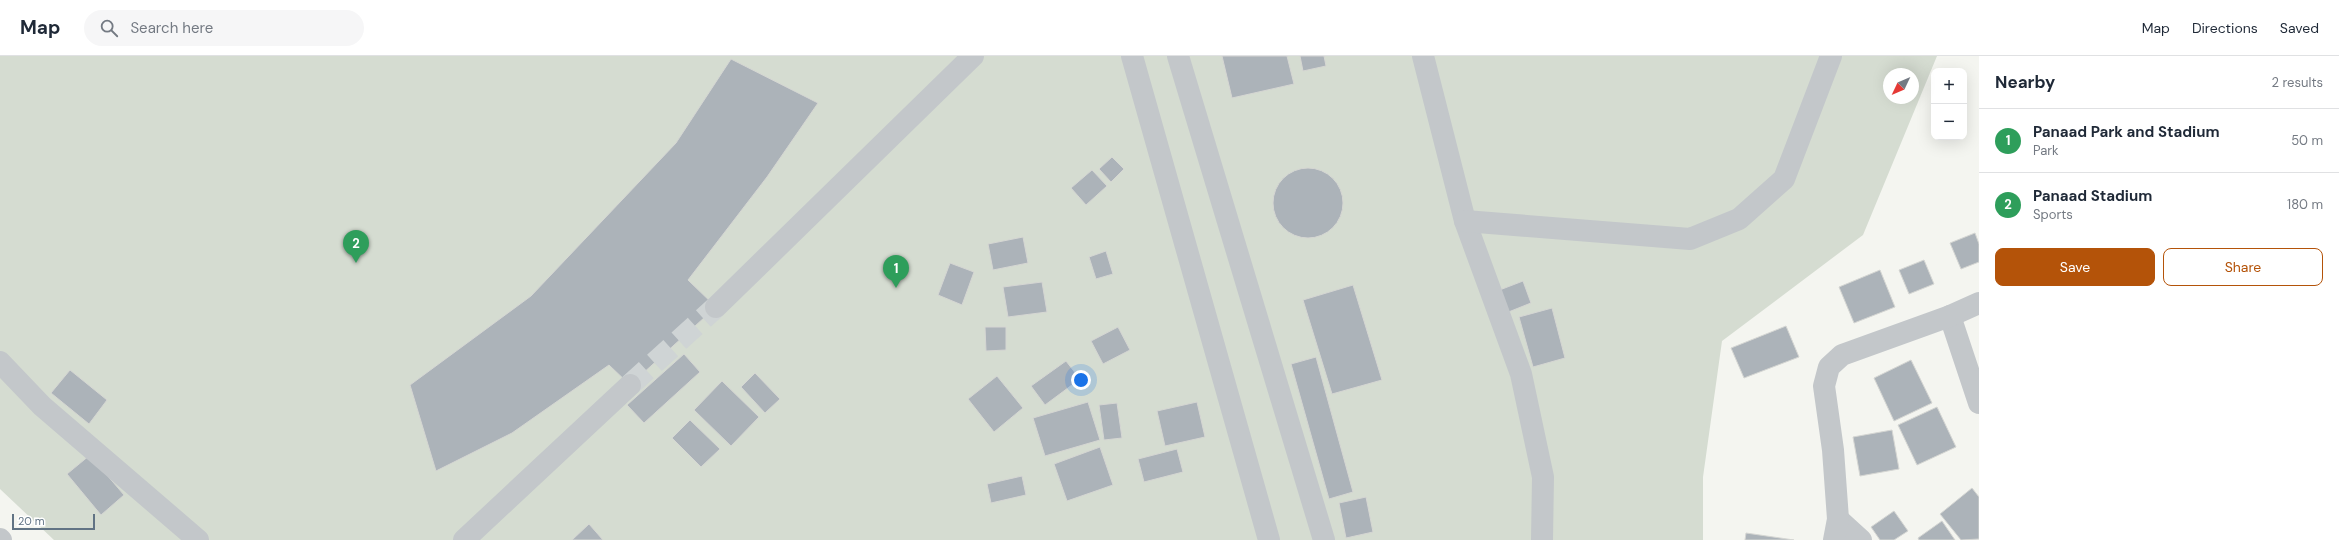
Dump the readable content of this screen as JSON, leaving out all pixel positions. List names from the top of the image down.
{
  "scale_bar": "20 m",
  "north": "bottom left",
  "page": {
    "header": "Map",
    "search": "Search here",
    "nav": ["Map", "Directions", "Saved"],
    "heading": ["Nearby", "2 results"],
    "map_buttons": ["+", "−"],
    "list": [
      {
        "mark": "1",
        "name": "Panaad Park and Stadium",
        "note": "Park",
        "value": "50 m"
      },
      {
        "mark": "2",
        "name": "Panaad Stadium",
        "note": "Sports",
        "value": "180 m"
      }
    ],
    "pins": ["2", "1"],
    "buttons": ["Save", "Share"],
    "scale": "20 m"
  }
}
